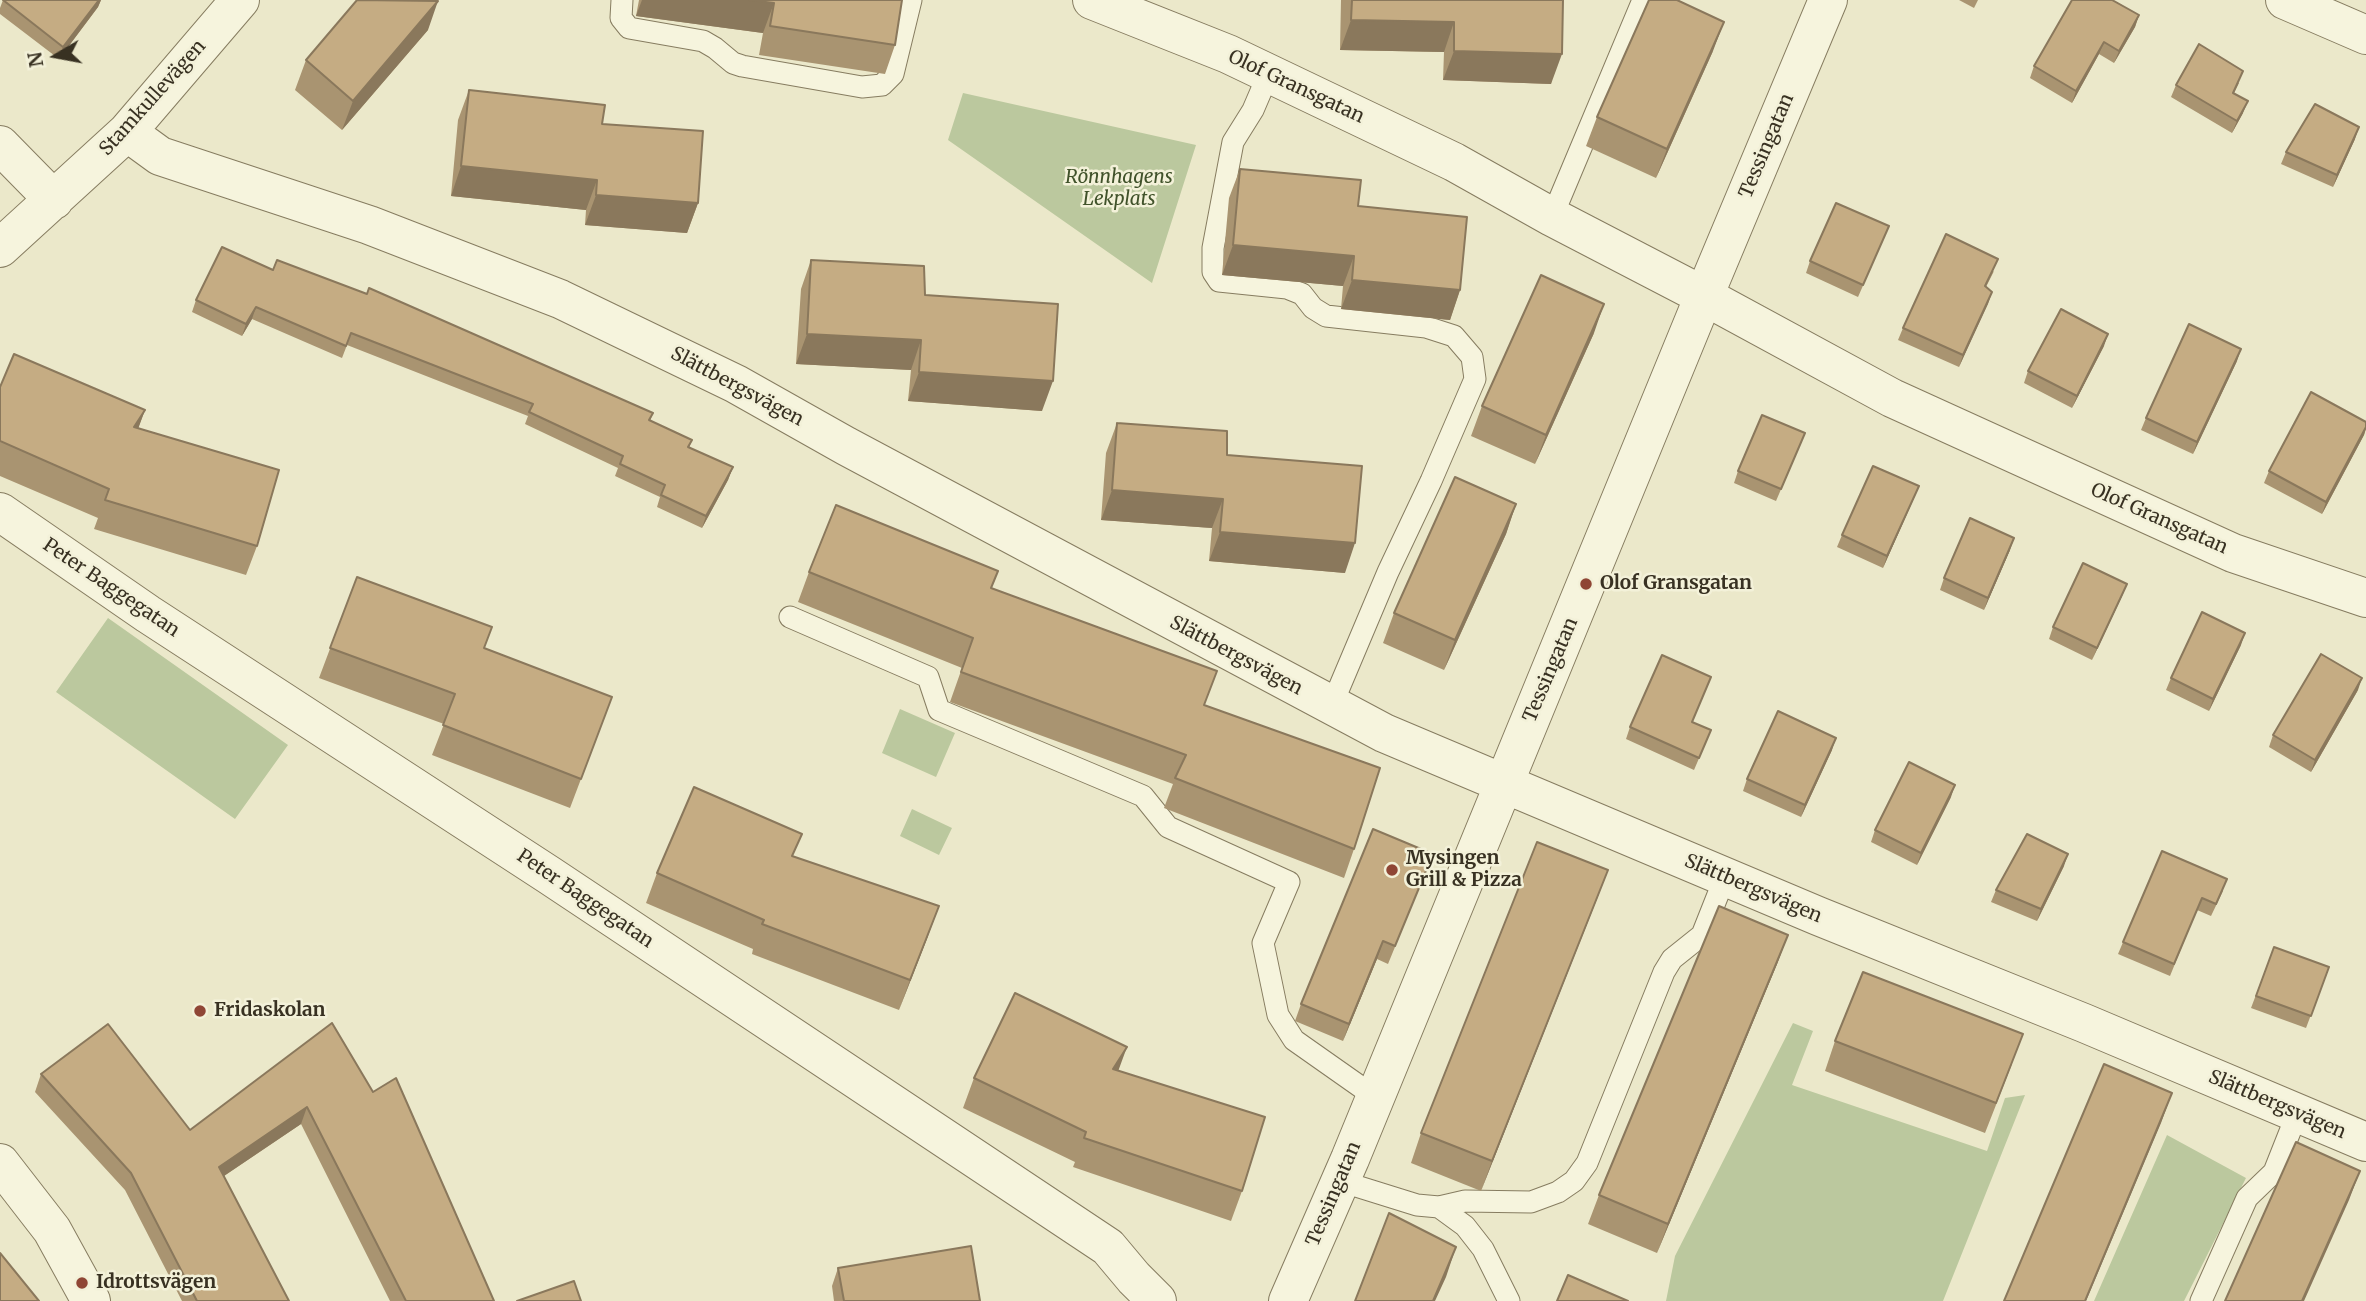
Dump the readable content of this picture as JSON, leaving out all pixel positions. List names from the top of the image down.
{
  "streets": {
    "street": [
      "Olof Gransgatan",
      "Stamkullevägen",
      "Tessingatan",
      "Slättbergsvägen",
      "Peter Baggegatan"
    ]
  },
  "crossings": [
    ["Olof Gransgatan", "Tessingatan"],
    ["Stamkullevägen", "Slättbergsvägen"],
    ["Tessingatan", "Slättbergsvägen"]
  ],
  "parks": ["Rönnhagens Lekplats"],
  "places": [
    "Olof Gransgatan",
    "Mysingen Grill & Pizza",
    "Fridaskolan",
    "Idrottsvägen"
  ],
  "north": "left"
}
